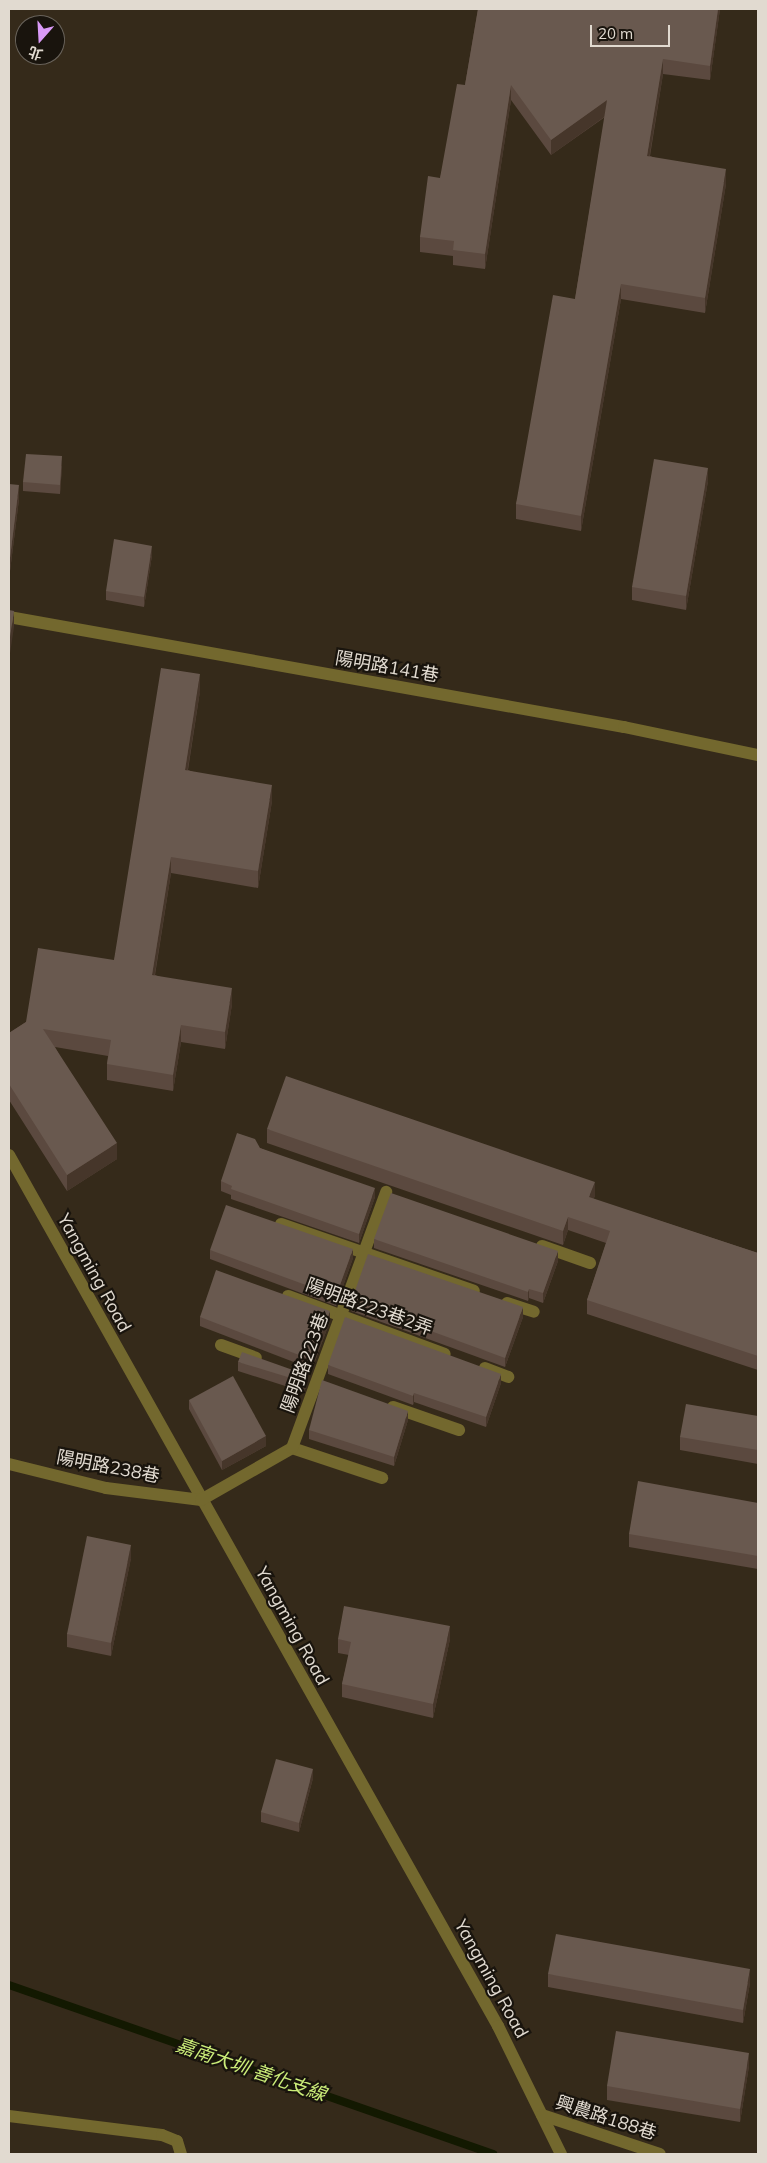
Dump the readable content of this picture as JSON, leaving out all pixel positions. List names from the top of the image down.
{
  "streets": {
    "street": [
      "陽明路141巷",
      "Yangming Road",
      "陽明路223巷2弄",
      "陽明路223巷",
      "陽明路238巷",
      "興農路188巷"
    ]
  },
  "crossings": [
    ["Yangming Road", "陽明路238巷"],
    ["Yangming Road", "興農路188巷"],
    ["陽明路223巷2弄", "陽明路223巷"]
  ],
  "water": ["嘉南大圳 善化支線"],
  "scale_bar": "20 m",
  "north": "bottom"
}
